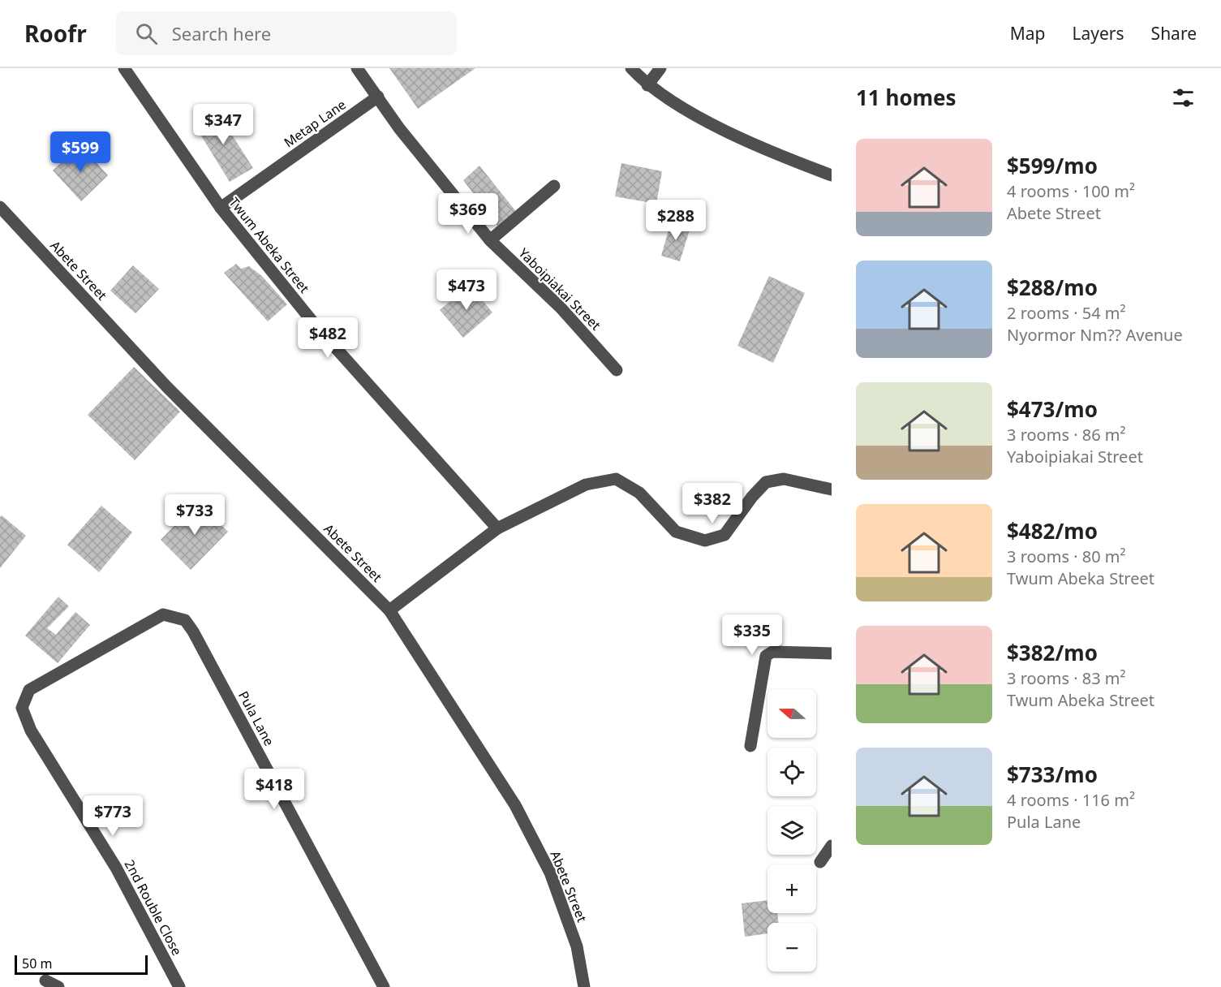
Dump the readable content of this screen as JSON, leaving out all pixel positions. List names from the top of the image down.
{
  "streets": {
    "street": [
      "Metap Lane",
      "Twum Abeka Street",
      "Abete Street",
      "Yaboipiakai Street",
      "Pula Lane",
      "2nd Rouble Close"
    ]
  },
  "crossings": [
    ["Metap Lane", "Twum Abeka Street"],
    ["Metap Lane", "Yaboipiakai Street"],
    ["Pula Lane", "2nd Rouble Close"]
  ],
  "scale_bar": "50 m",
  "north": "left",
  "page": {
    "header": "Roofr",
    "search": "Search here",
    "nav": ["Map", "Layers", "Share"],
    "heading": "11 homes",
    "price": [
      "$347",
      "$599",
      "$369",
      "$288",
      "$473",
      "$482",
      "$382",
      "$733",
      "$335",
      "$418",
      "$773"
    ],
    "list": [
      {
        "name": "$599/mo",
        "note": "4 rooms · 100 m² · Abete Street"
      },
      {
        "name": "$288/mo",
        "note": "2 rooms · 54 m² · Nyormor Nm?? Avenue"
      },
      {
        "name": "$473/mo",
        "note": "3 rooms · 86 m² · Yaboipiakai Street"
      },
      {
        "name": "$482/mo",
        "note": "3 rooms · 80 m² · Twum Abeka Street"
      },
      {
        "name": "$382/mo",
        "note": "3 rooms · 83 m² · Twum Abeka Street"
      },
      {
        "name": "$733/mo",
        "note": "4 rooms · 116 m² · Pula Lane"
      }
    ],
    "map_buttons": ["+", "−"],
    "scale": "50 m"
  }
}
